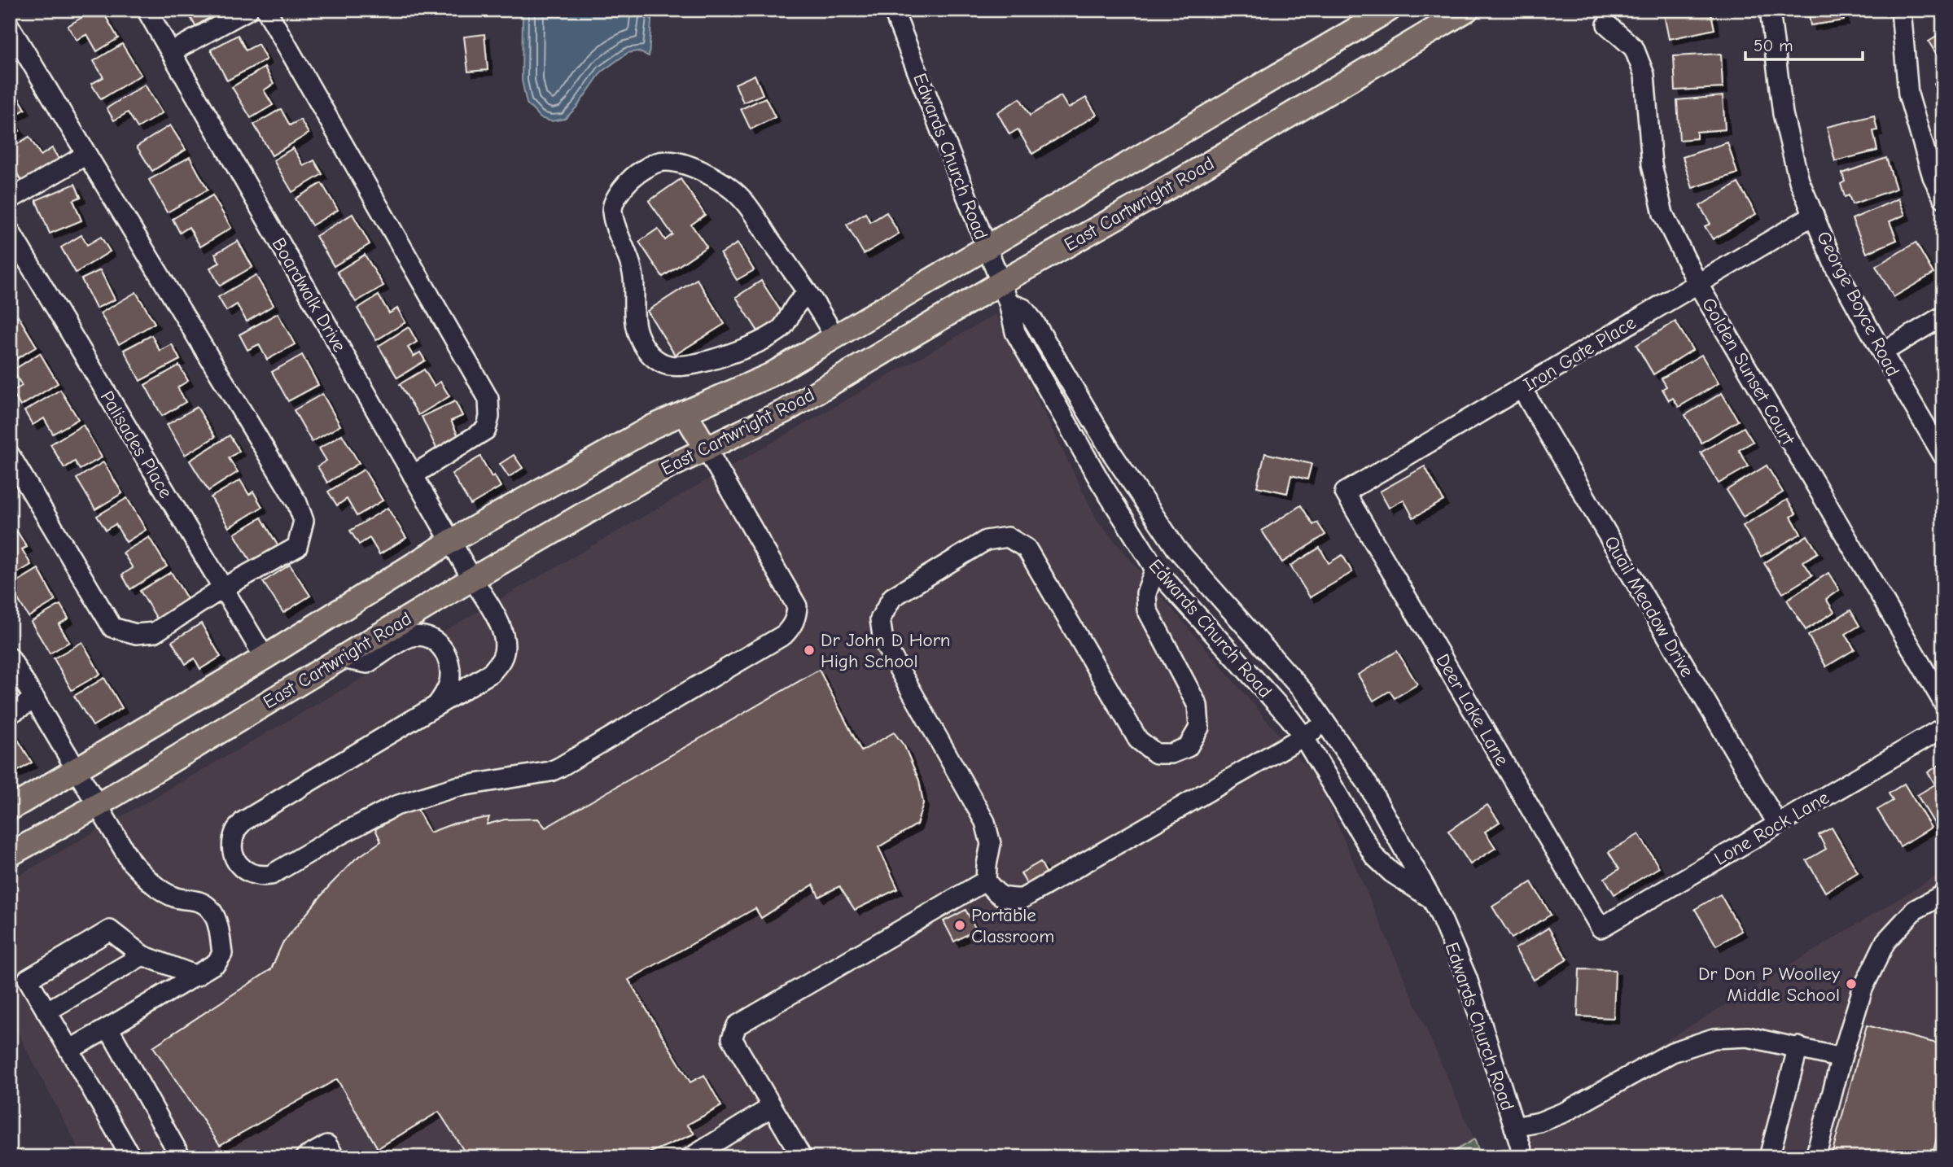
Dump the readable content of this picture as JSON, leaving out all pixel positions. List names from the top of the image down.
{
  "streets": {
    "main road": ["East Cartwright Road"],
    "street": [
      "Edwards Church Road",
      "Boardwalk Drive",
      "George Boyce Road",
      "Iron Gate Place",
      "Golden Sunset Court",
      "Palisades Place",
      "Quail Meadow Drive",
      "Deer Lake Lane",
      "Lone Rock Lane"
    ]
  },
  "crossings": [
    ["Edwards Church Road", "East Cartwright Road"],
    ["East Cartwright Road", "Boardwalk Drive"],
    ["East Cartwright Road", "Palisades Place"],
    ["George Boyce Road", "Iron Gate Place"],
    ["Iron Gate Place", "Golden Sunset Court"],
    ["Iron Gate Place", "Quail Meadow Drive"],
    ["Iron Gate Place", "Deer Lake Lane"],
    ["Quail Meadow Drive", "Lone Rock Lane"],
    ["Deer Lake Lane", "Lone Rock Lane"]
  ],
  "places": ["Dr John D Horn High School", "Portable Classroom", "Dr Don P Woolley Middle School"],
  "scale_bar": "50 m"
}
